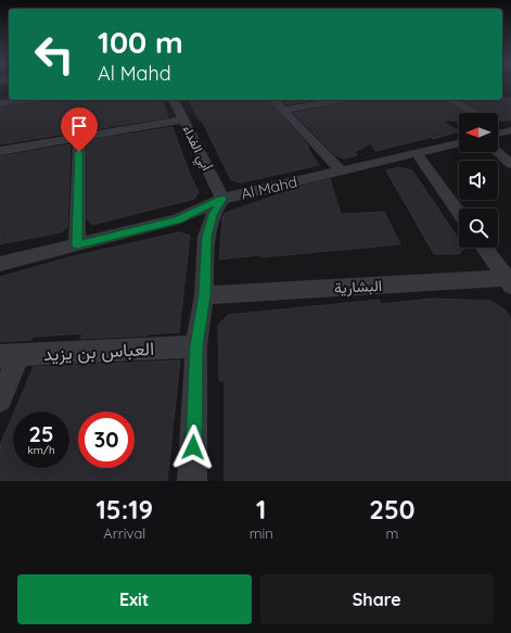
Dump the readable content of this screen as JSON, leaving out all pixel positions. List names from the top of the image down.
{
  "streets": {
    "street": [
      "أبي الفداء",
      "Al Mahd",
      "البشارية",
      "العباس بن يزيد"
    ]
  },
  "crossings": [
    ["أبي الفداء", "Al Mahd"]
  ],
  "north": "left",
  "page": {
    "turn": ["100 m", "Al Mahd"],
    "speed": "25 km/h",
    "limit": "30",
    "eta": [
      "15:19",
      "Arrival",
      "1",
      "min",
      "250",
      "m"
    ],
    "buttons": ["Exit", "Share"]
  }
}
